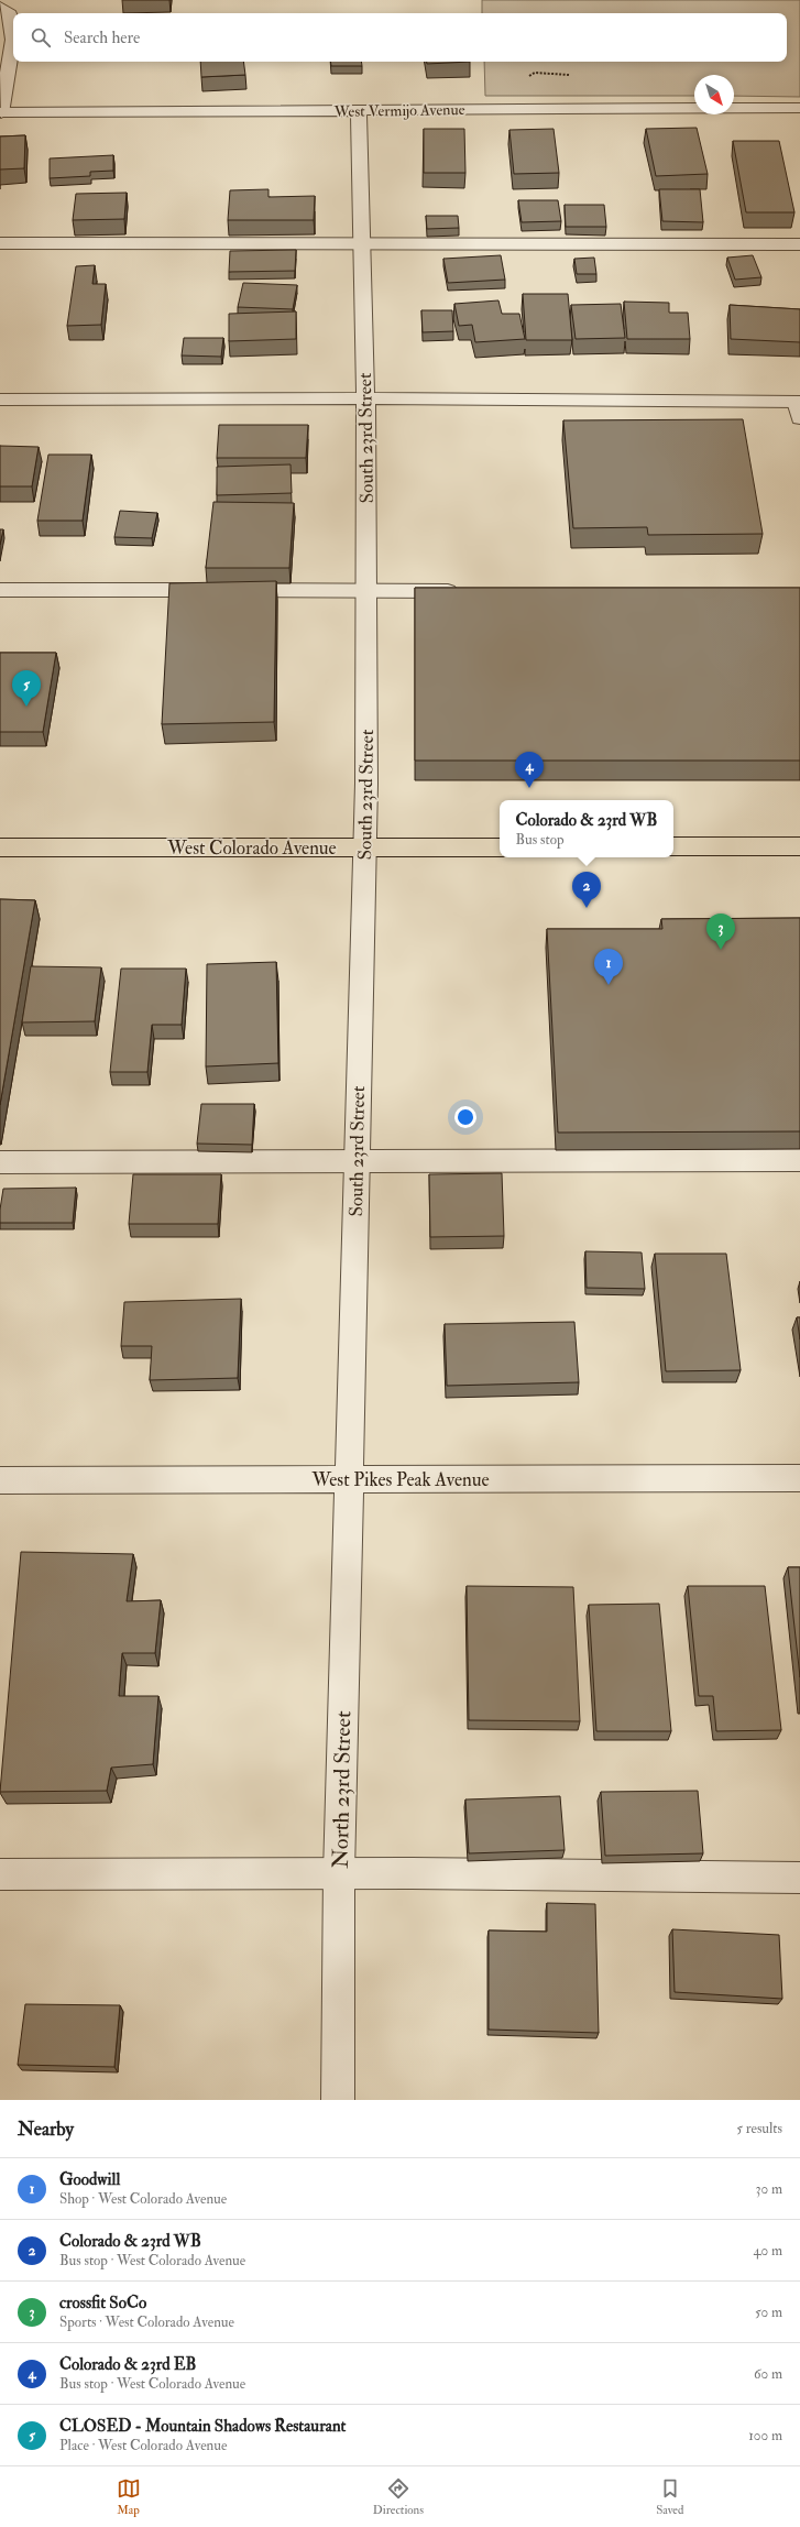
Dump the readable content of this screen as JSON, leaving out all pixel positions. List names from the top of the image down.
{
  "streets": {
    "main road": ["West Colorado Avenue"],
    "street": [
      "West Vermijo Avenue",
      "South 23rd Street",
      "West Pikes Peak Avenue",
      "North 23rd Street"
    ]
  },
  "crossings": [
    ["West Vermijo Avenue", "South 23rd Street"],
    ["South 23rd Street", "West Colorado Avenue"],
    ["South 23rd Street", "West Pikes Peak Avenue"],
    ["South 23rd Street", "North 23rd Street"],
    ["West Pikes Peak Avenue", "North 23rd Street"]
  ],
  "north": "bottom right",
  "page": {
    "search": "Search here",
    "pins": [
      "5",
      "4",
      "2",
      "3",
      "1"
    ],
    "popup": ["Colorado & 23rd WB", "Bus stop"],
    "heading": ["Nearby", "5 results"],
    "list": [
      {
        "mark": "1",
        "name": "Goodwill",
        "note": "Shop · West Colorado Avenue",
        "value": "30 m"
      },
      {
        "mark": "2",
        "name": "Colorado & 23rd WB",
        "note": "Bus stop · West Colorado Avenue",
        "value": "40 m"
      },
      {
        "mark": "3",
        "name": "crossfit SoCo",
        "note": "Sports · West Colorado Avenue",
        "value": "50 m"
      },
      {
        "mark": "4",
        "name": "Colorado & 23rd EB",
        "note": "Bus stop · West Colorado Avenue",
        "value": "60 m"
      },
      {
        "mark": "5",
        "name": "CLOSED - Mountain Shadows Restaurant",
        "note": "Place · West Colorado Avenue",
        "value": "100 m"
      }
    ],
    "nav": ["Map", "Directions", "Saved"]
  }
}
